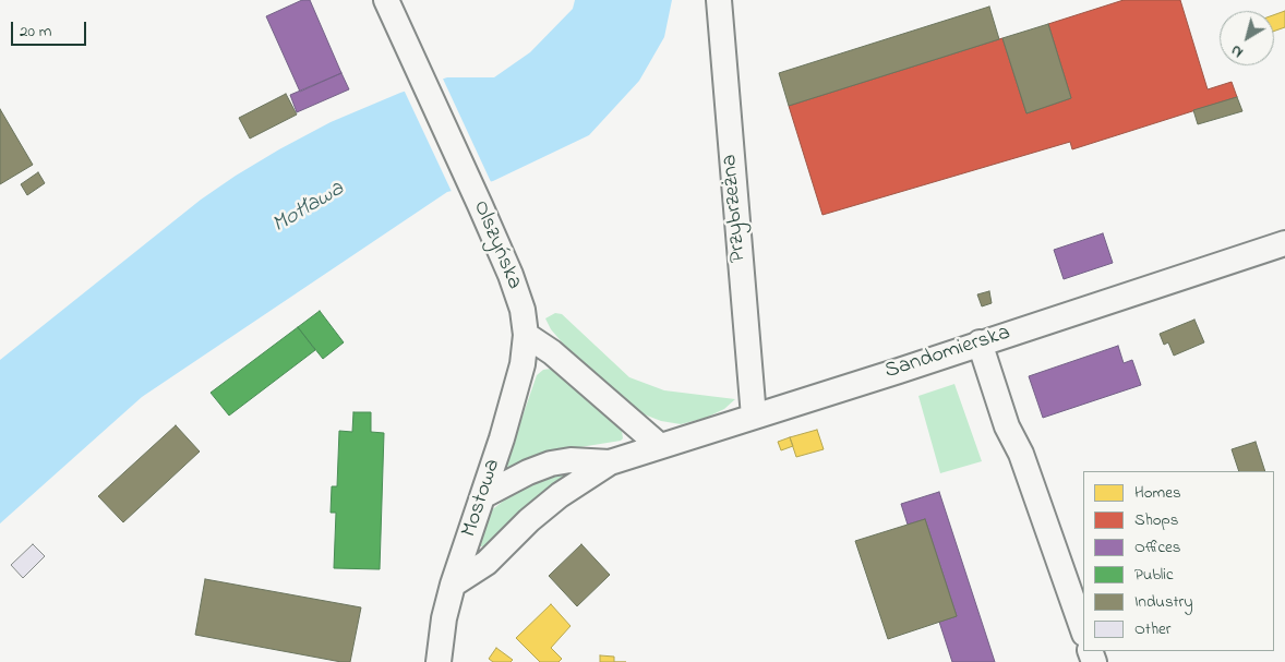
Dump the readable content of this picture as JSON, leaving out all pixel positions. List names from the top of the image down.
{
  "streets": {
    "street": [
      "Przybrzeżna",
      "Olszyńska",
      "Sandomierska",
      "Mostowa"
    ]
  },
  "crossings": [
    ["Przybrzeżna", "Sandomierska"],
    ["Olszyńska", "Mostowa"],
    ["Sandomierska", "Mostowa"]
  ],
  "water": ["Motława"],
  "legend": [
    "Homes",
    "Shops",
    "Offices",
    "Public",
    "Industry",
    "Other"
  ],
  "scale_bar": "20 m",
  "north": "bottom left"
}
